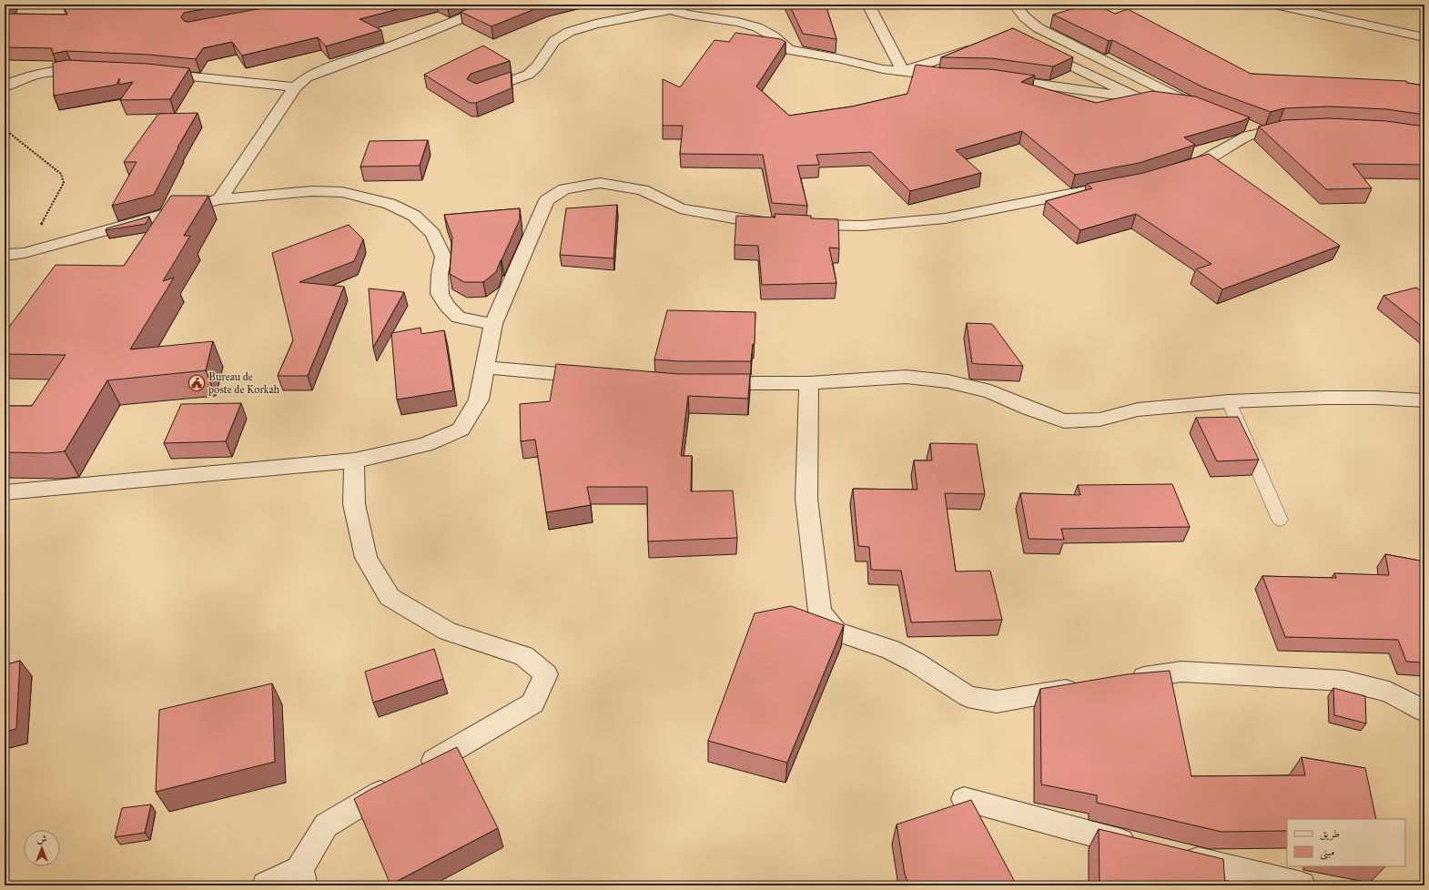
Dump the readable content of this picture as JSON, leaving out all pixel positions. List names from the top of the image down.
{
  "places": {
    "public building": ["Bureau de poste de Korkah"]
  },
  "legend": ["طريق", "مبنى"],
  "north": "top"
}
